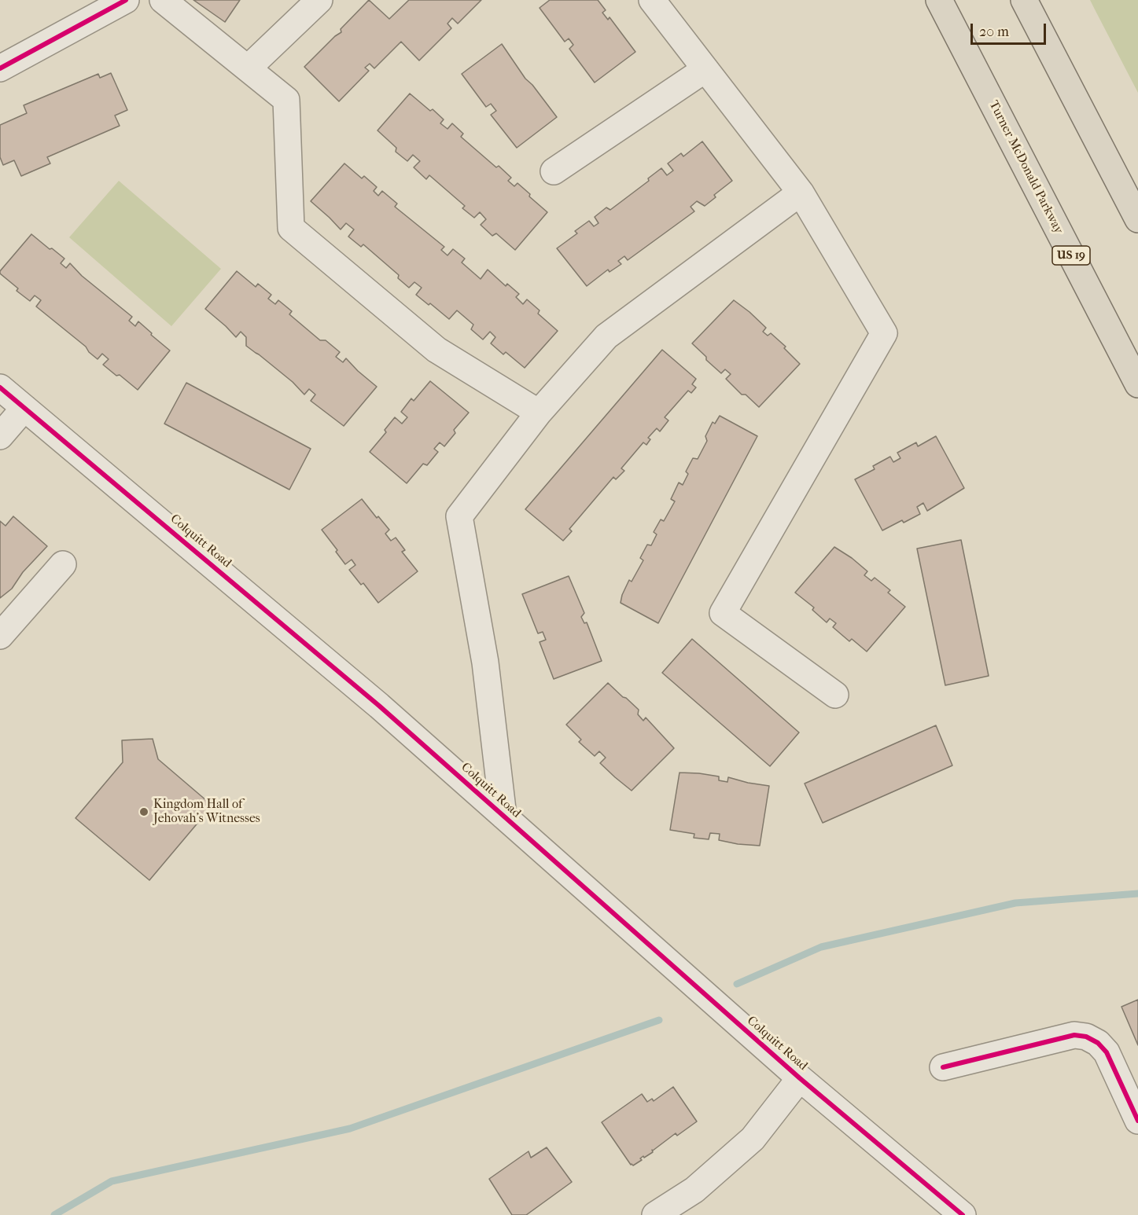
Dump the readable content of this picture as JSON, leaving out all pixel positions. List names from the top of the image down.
{
  "streets": {
    "highway": ["Turner McDonald Parkway", "US 19"],
    "street": ["Colquitt Road"]
  },
  "places": ["Kingdom Hall of Jehovah’s Witnesses"],
  "scale_bar": "20 m"
}
